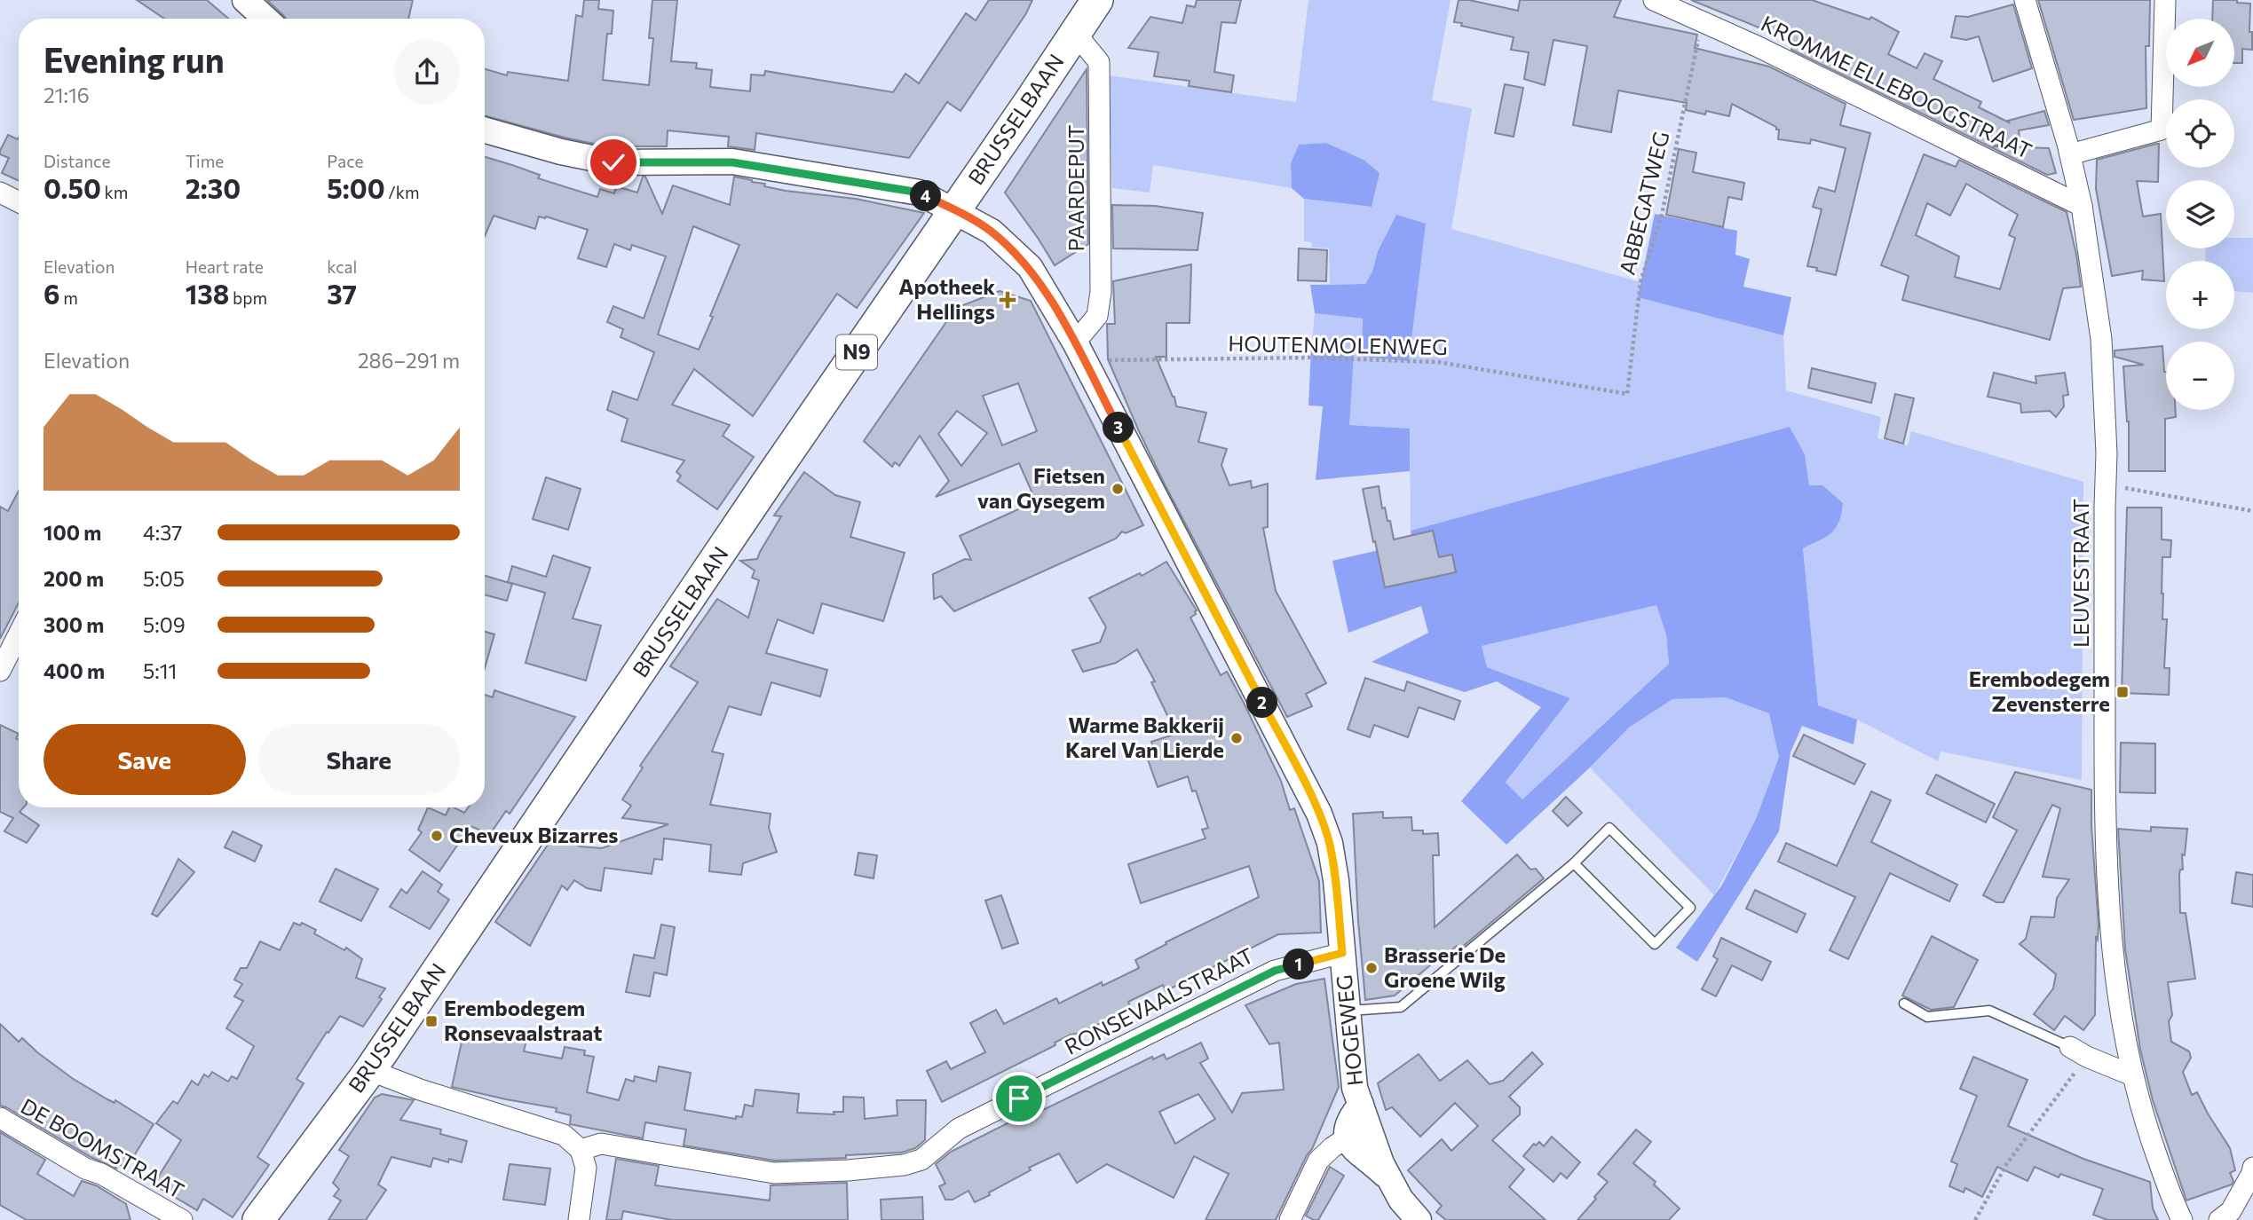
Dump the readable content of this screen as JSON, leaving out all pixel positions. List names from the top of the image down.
{
  "streets": {
    "main road": ["BRUSSELBAAN", "N9"],
    "street": [
      "KROMME ELLEBOOGSTRAAT",
      "PAARDEPUT",
      "LEUVESTRAAT",
      "RONSEVAALSTRAAT",
      "HOGEWEG",
      "DE BOOMSTRAAT"
    ],
    "path": ["ABBEGATWEG", "HOUTENMOLENWEG"]
  },
  "crossings": [
    ["KROMME ELLEBOOGSTRAAT", "ABBEGATWEG"],
    ["KROMME ELLEBOOGSTRAAT", "LEUVESTRAAT"],
    ["BRUSSELBAAN", "PAARDEPUT"],
    ["BRUSSELBAAN", "HOGEWEG"],
    ["PAARDEPUT", "HOUTENMOLENWEG"],
    ["PAARDEPUT", "HOGEWEG"],
    ["ABBEGATWEG", "HOUTENMOLENWEG"],
    ["HOUTENMOLENWEG", "HOGEWEG"],
    ["RONSEVAALSTRAAT", "HOGEWEG"]
  ],
  "places": {
    "health": ["Apotheek Hellings"],
    "other": [
      "Fietsen van Gysegem",
      "Warme Bakkerij Karel Van Lierde",
      "Cheveux Bizarres",
      "Brasserie De Groene Wilg"
    ],
    "transit": ["Erembodegem Zevensterre", "Erembodegem Ronsevaalstraat"]
  },
  "north": "bottom left",
  "page": {
    "map_buttons": ["+", "−"],
    "heading": ["Evening run", "21:16"],
    "stats": [
      ["Distance", "0.50 km"],
      ["Time", "2:30"],
      ["Pace", "5:00 /km"],
      ["Elevation", "6 m"],
      ["Heart rate", "138 bpm"],
      ["kcal", "37"]
    ],
    "pins": [
      "4",
      "3",
      "2",
      "1"
    ],
    "chart": ["Elevation", "286–291 m"],
    "list": [
      {
        "name": "100 m",
        "note": "4:37"
      },
      {
        "name": "200 m",
        "note": "5:05"
      },
      {
        "name": "300 m",
        "note": "5:09"
      },
      {
        "name": "400 m",
        "note": "5:11"
      }
    ],
    "buttons": ["Save", "Share"]
  }
}
